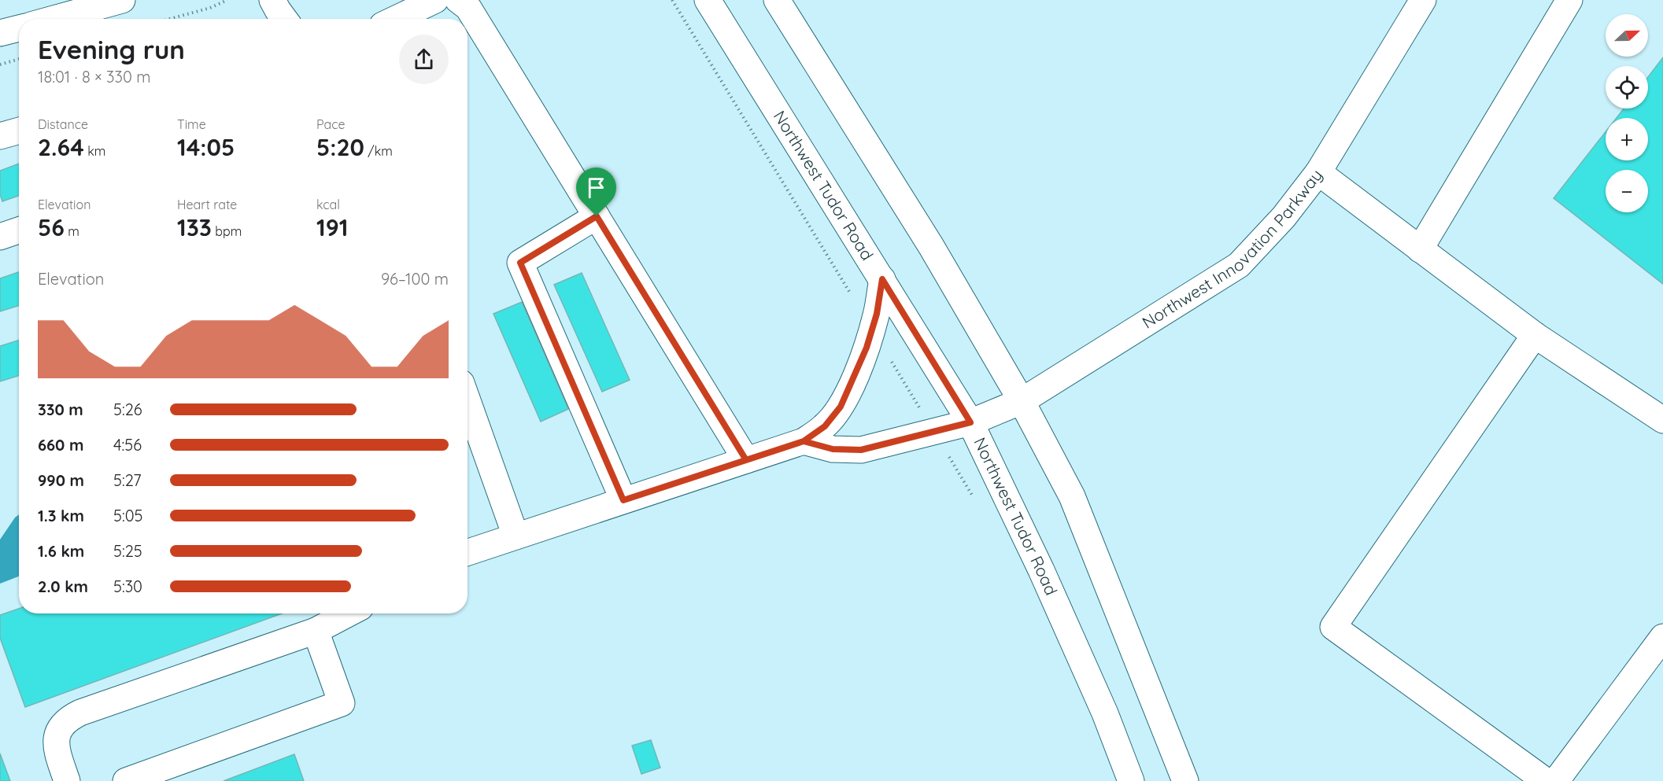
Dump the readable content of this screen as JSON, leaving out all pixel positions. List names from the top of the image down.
{
  "streets": {
    "street": ["Northwest Tudor Road", "Northwest Innovation Parkway"]
  },
  "crossings": [
    ["Northwest Tudor Road", "Northwest Innovation Parkway"]
  ],
  "north": "right",
  "page": {
    "map_buttons": ["+", "−"],
    "heading": ["Evening run", "18:01 · 8 × 330 m"],
    "stats": [
      ["Distance", "2.64 km"],
      ["Time", "14:05"],
      ["Pace", "5:20 /km"],
      ["Elevation", "56 m"],
      ["Heart rate", "133 bpm"],
      ["kcal", "191"]
    ],
    "chart": ["Elevation", "96–100 m"],
    "list": [
      {
        "name": "330 m",
        "note": "5:26"
      },
      {
        "name": "660 m",
        "note": "4:56"
      },
      {
        "name": "990 m",
        "note": "5:27"
      },
      {
        "name": "1.3 km",
        "note": "5:05"
      },
      {
        "name": "1.6 km",
        "note": "5:25"
      },
      {
        "name": "2.0 km",
        "note": "5:30"
      }
    ]
  }
}
